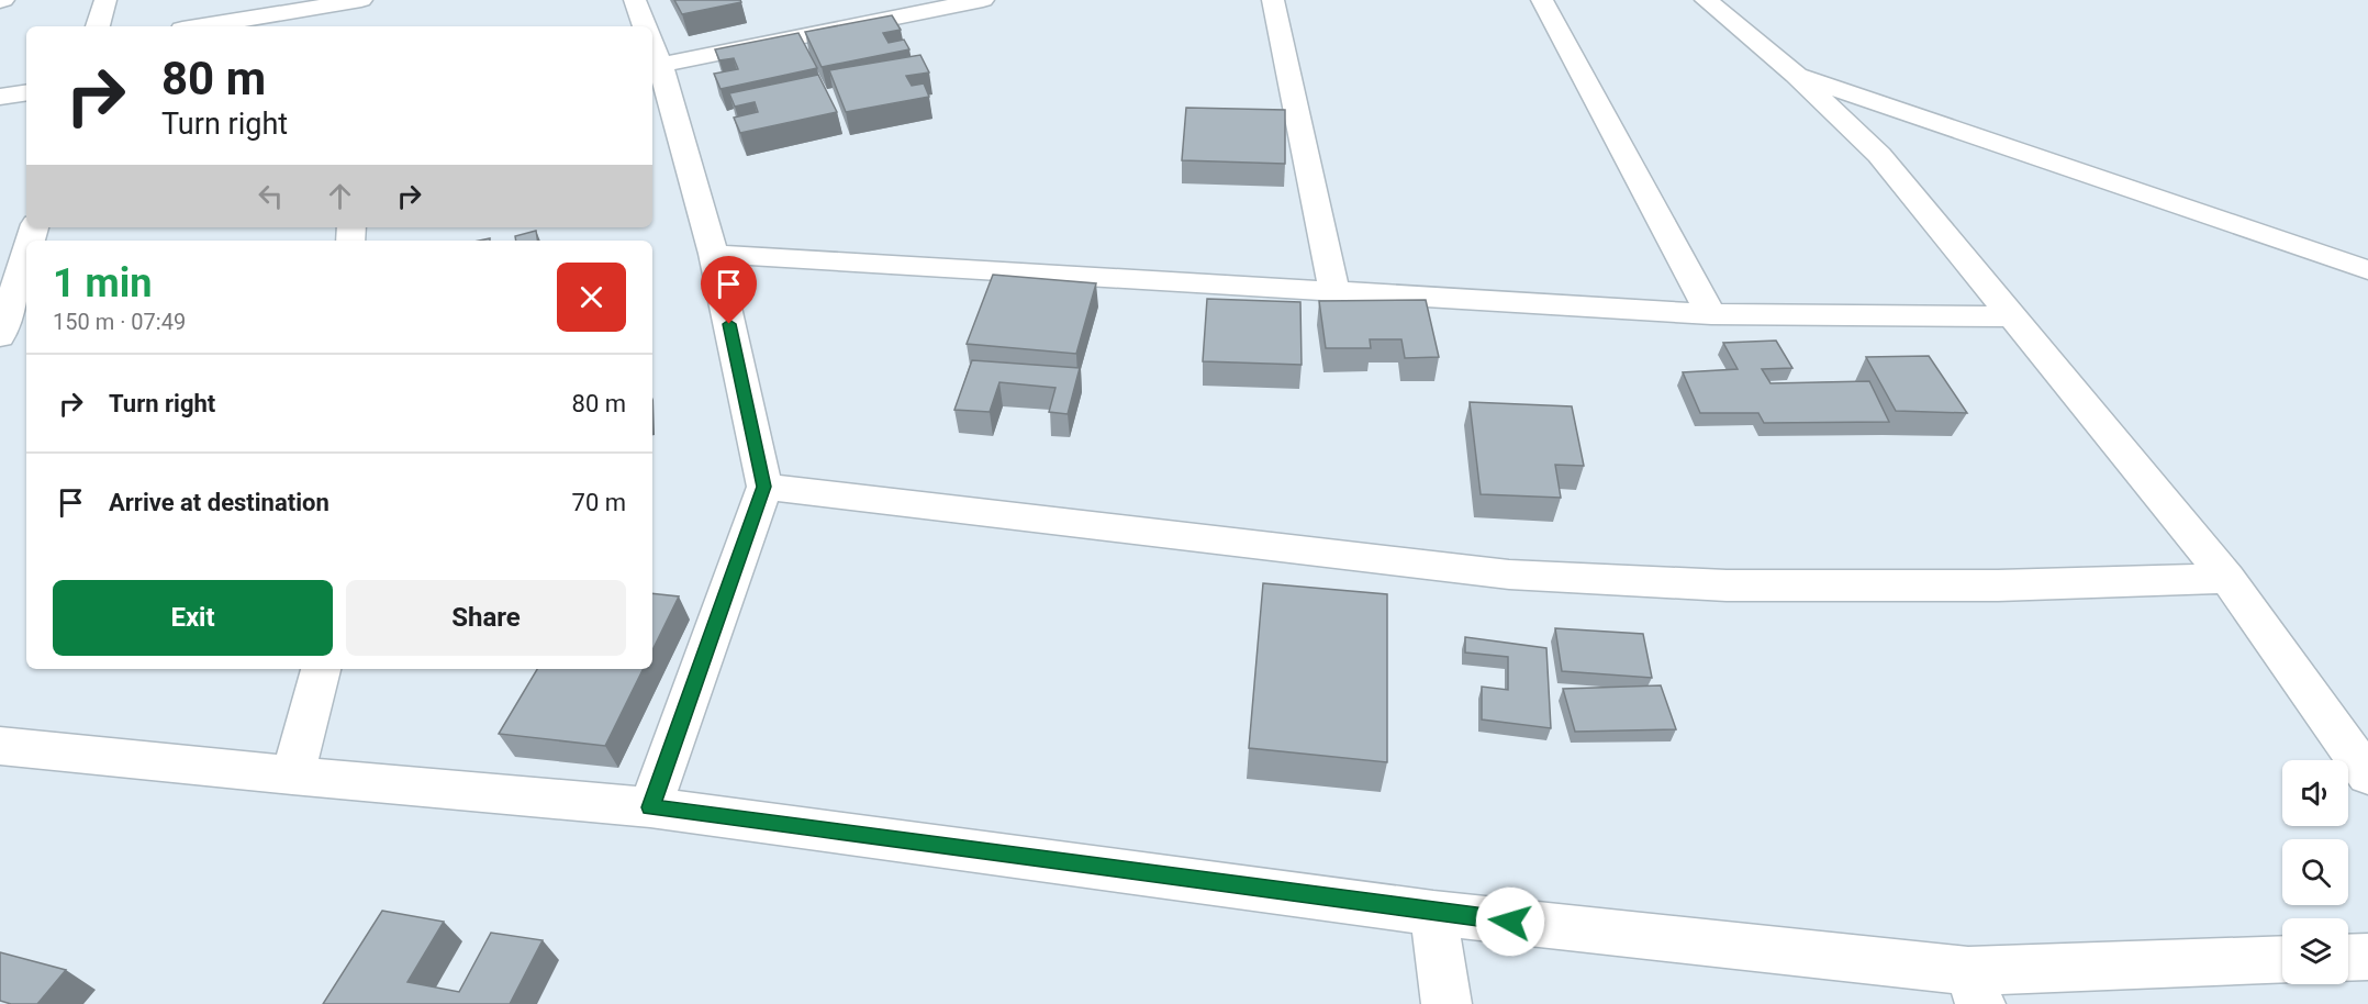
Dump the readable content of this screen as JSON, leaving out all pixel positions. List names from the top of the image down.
{
  "page": {
    "turn": ["80 m", "Turn right"],
    "heading": ["1 min", "150 m · 07:49"],
    "list": [
      {
        "name": "Turn right",
        "value": "80 m"
      },
      {
        "name": "Arrive at destination",
        "value": "70 m"
      }
    ],
    "buttons": ["Exit", "Share"]
  }
}
